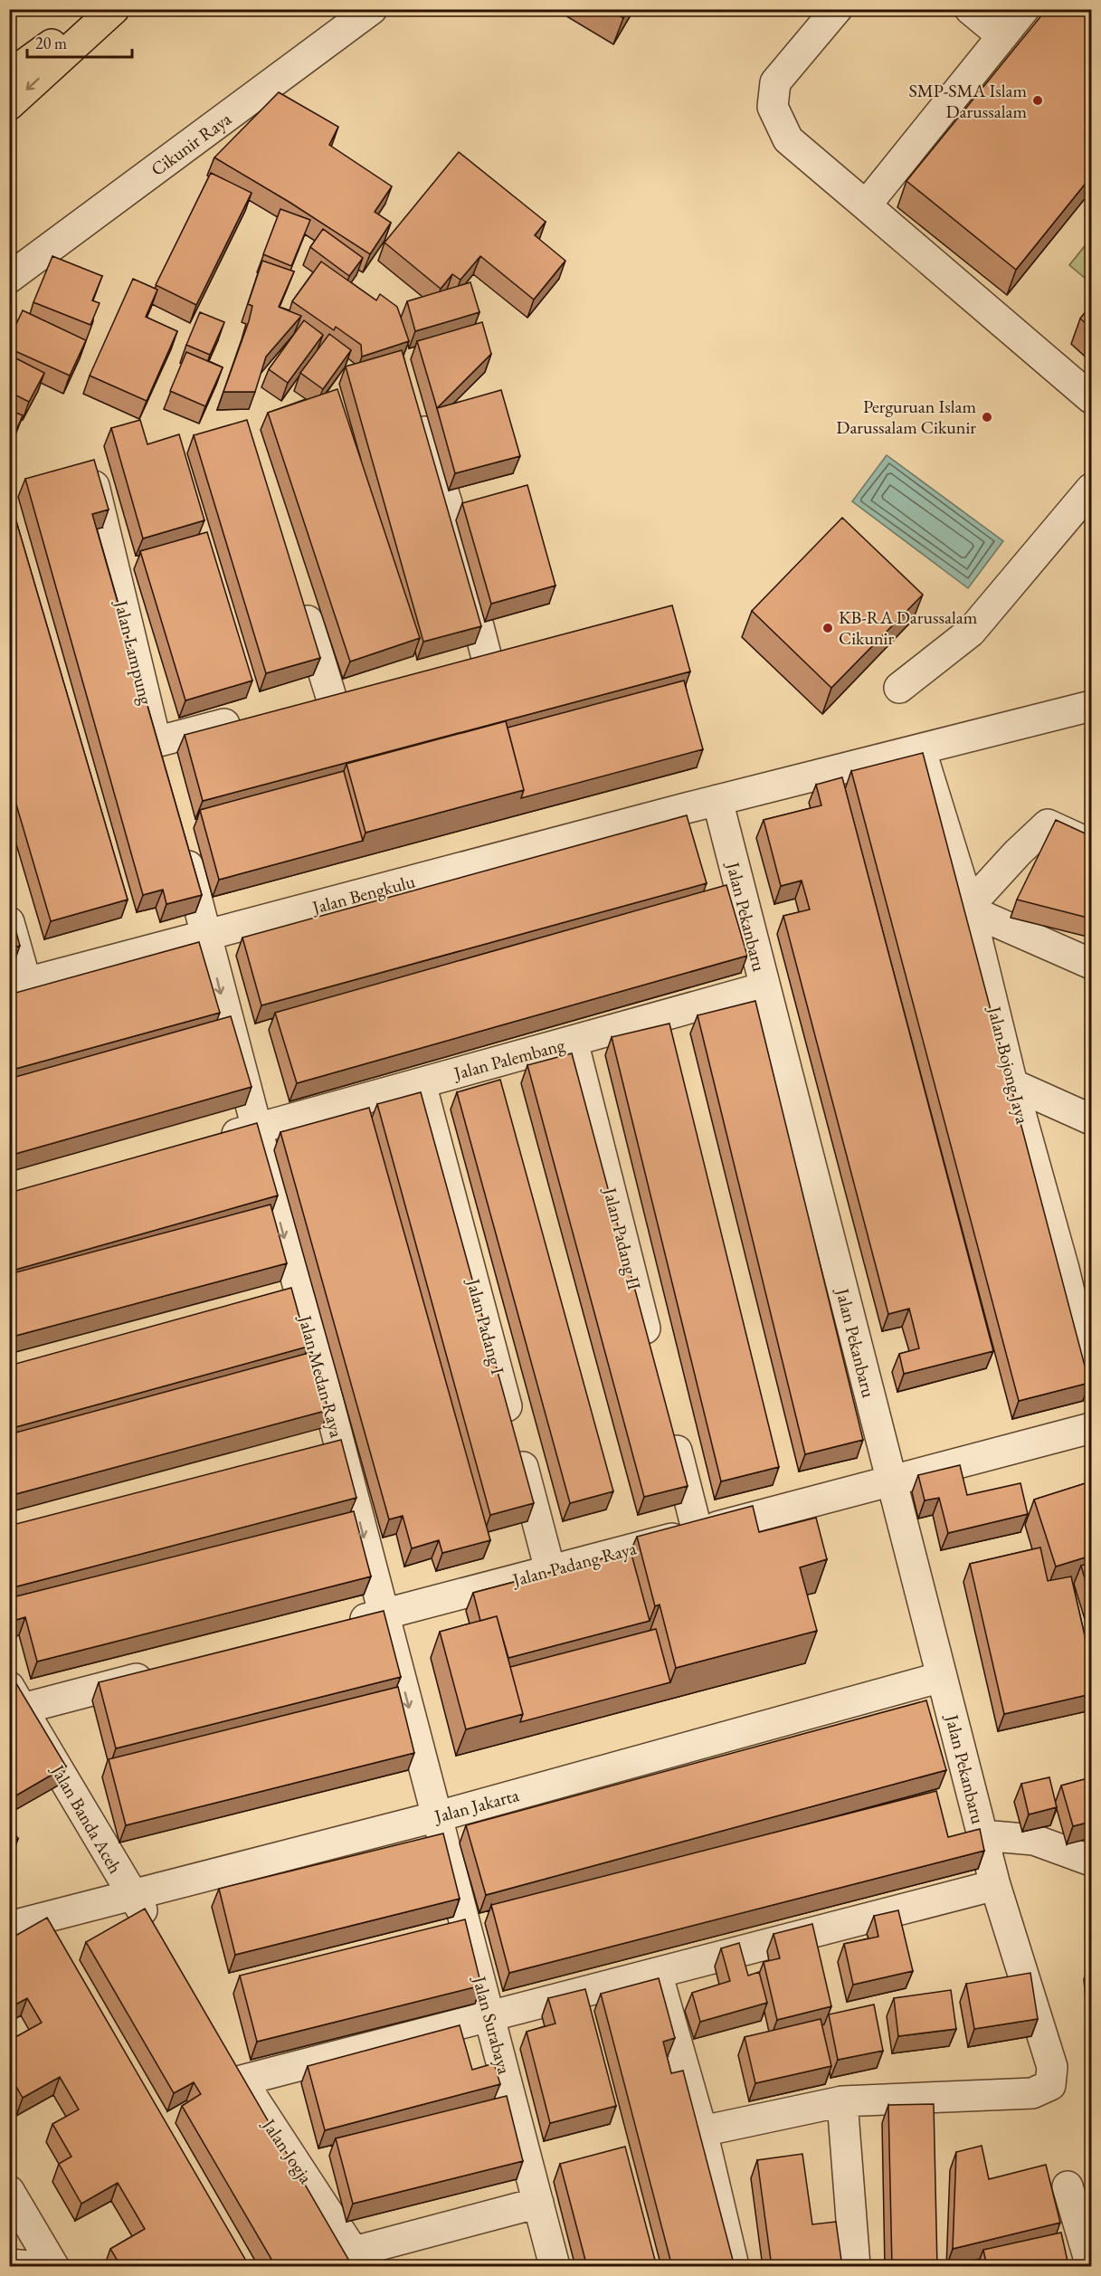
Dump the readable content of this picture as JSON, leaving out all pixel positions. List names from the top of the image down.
{
  "streets": {
    "street": [
      "Cikunir Raya",
      "Jalan Lampung",
      "Jalan Bengkulu",
      "Jalan Pekanbaru",
      "Jalan Palembang",
      "Jalan Bojong Jaya",
      "Jalan Padang II",
      "Jalan Padang I",
      "Jalan Medan Raya",
      "Jalan Padang Raya",
      "Jalan Jakarta",
      "Jalan Banda Aceh",
      "Jalan Surabaya",
      "Jalan Jogja"
    ]
  },
  "crossings": [
    ["Jalan Bengkulu", "Jalan Pekanbaru"],
    ["Jalan Bengkulu", "Jalan Bojong Jaya"],
    ["Jalan Bengkulu", "Jalan Medan Raya"],
    ["Jalan Pekanbaru", "Jalan Palembang"],
    ["Jalan Pekanbaru", "Jalan Padang Raya"],
    ["Jalan Pekanbaru", "Jalan Jakarta"],
    ["Jalan Palembang", "Jalan Padang II"],
    ["Jalan Palembang", "Jalan Padang I"],
    ["Jalan Palembang", "Jalan Medan Raya"],
    ["Jalan Padang I", "Jalan Padang Raya"],
    ["Jalan Medan Raya", "Jalan Padang Raya"],
    ["Jalan Medan Raya", "Jalan Jakarta"],
    ["Jalan Medan Raya", "Jalan Surabaya"],
    ["Jalan Jakarta", "Jalan Banda Aceh"],
    ["Jalan Jakarta", "Jalan Surabaya"]
  ],
  "one_way": ["Jalan Medan Raya"],
  "places": ["SMP-SMA Islam Darussalam", "Perguruan Islam Darussalam Cikunir", "KB-RA Darussalam Cikunir"],
  "scale_bar": "20 m"
}
